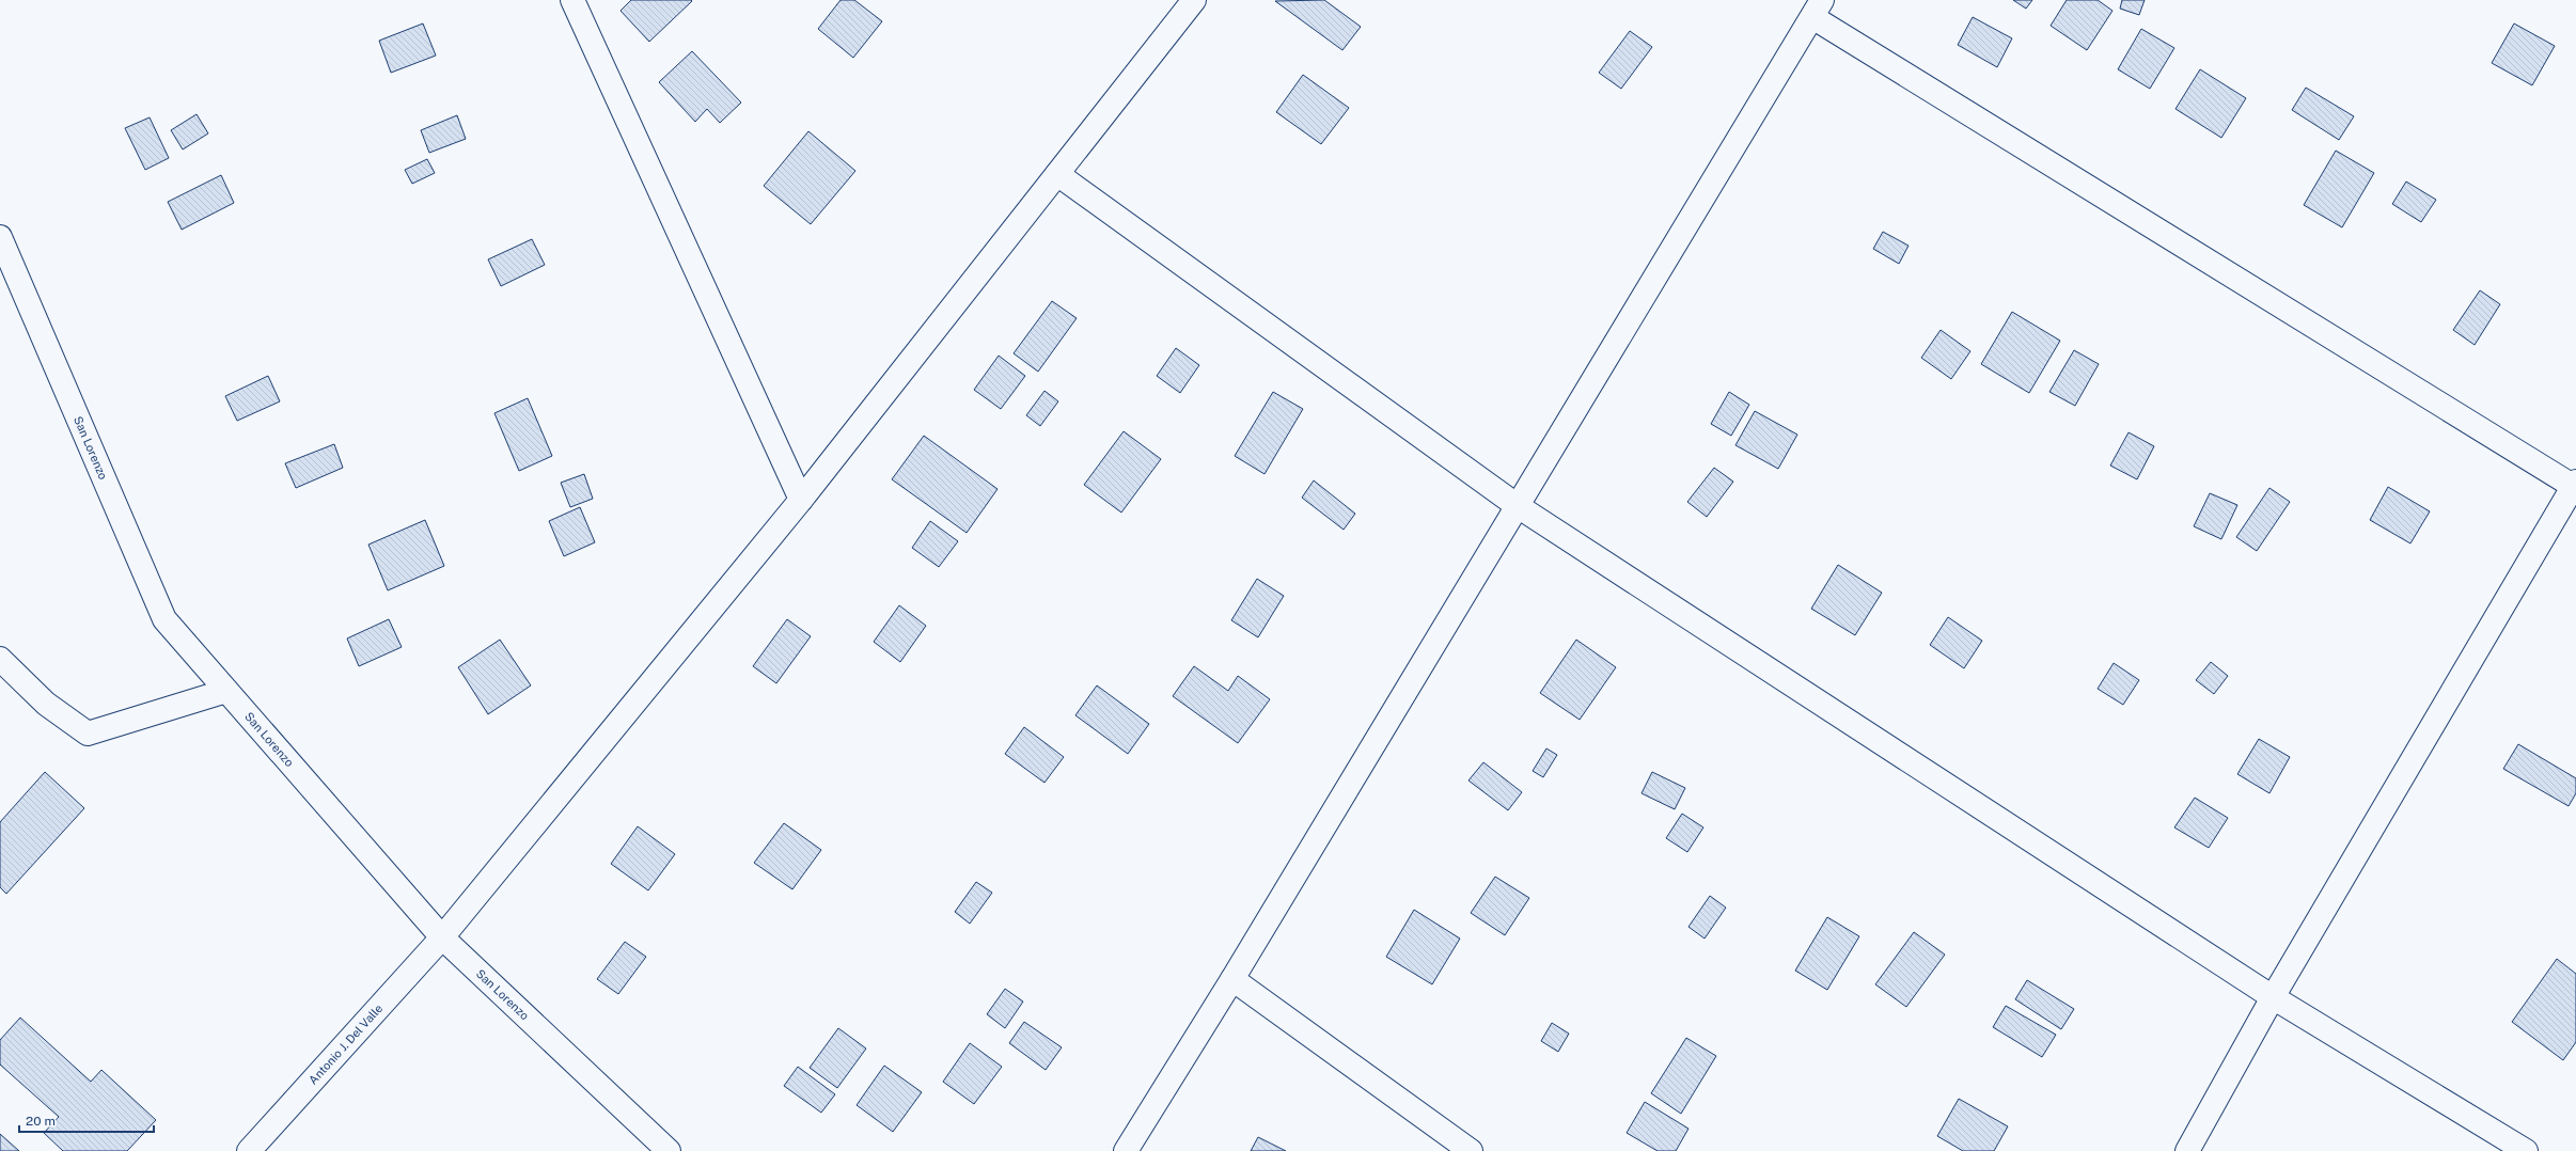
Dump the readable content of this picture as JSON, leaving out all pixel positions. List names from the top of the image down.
{
  "streets": {
    "street": ["San Lorenzo", "Antonio J. Del Valle"]
  },
  "crossings": [
    ["San Lorenzo", "Antonio J. Del Valle"]
  ],
  "scale_bar": "20 m"
}
